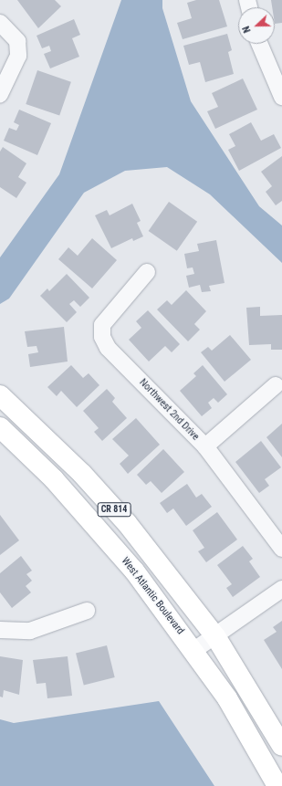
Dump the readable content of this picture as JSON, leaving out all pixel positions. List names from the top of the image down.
{
  "streets": {
    "main road": ["CR 814", "West Atlantic Boulevard"],
    "street": ["Northwest 2nd Drive"]
  },
  "north": "left"
}
